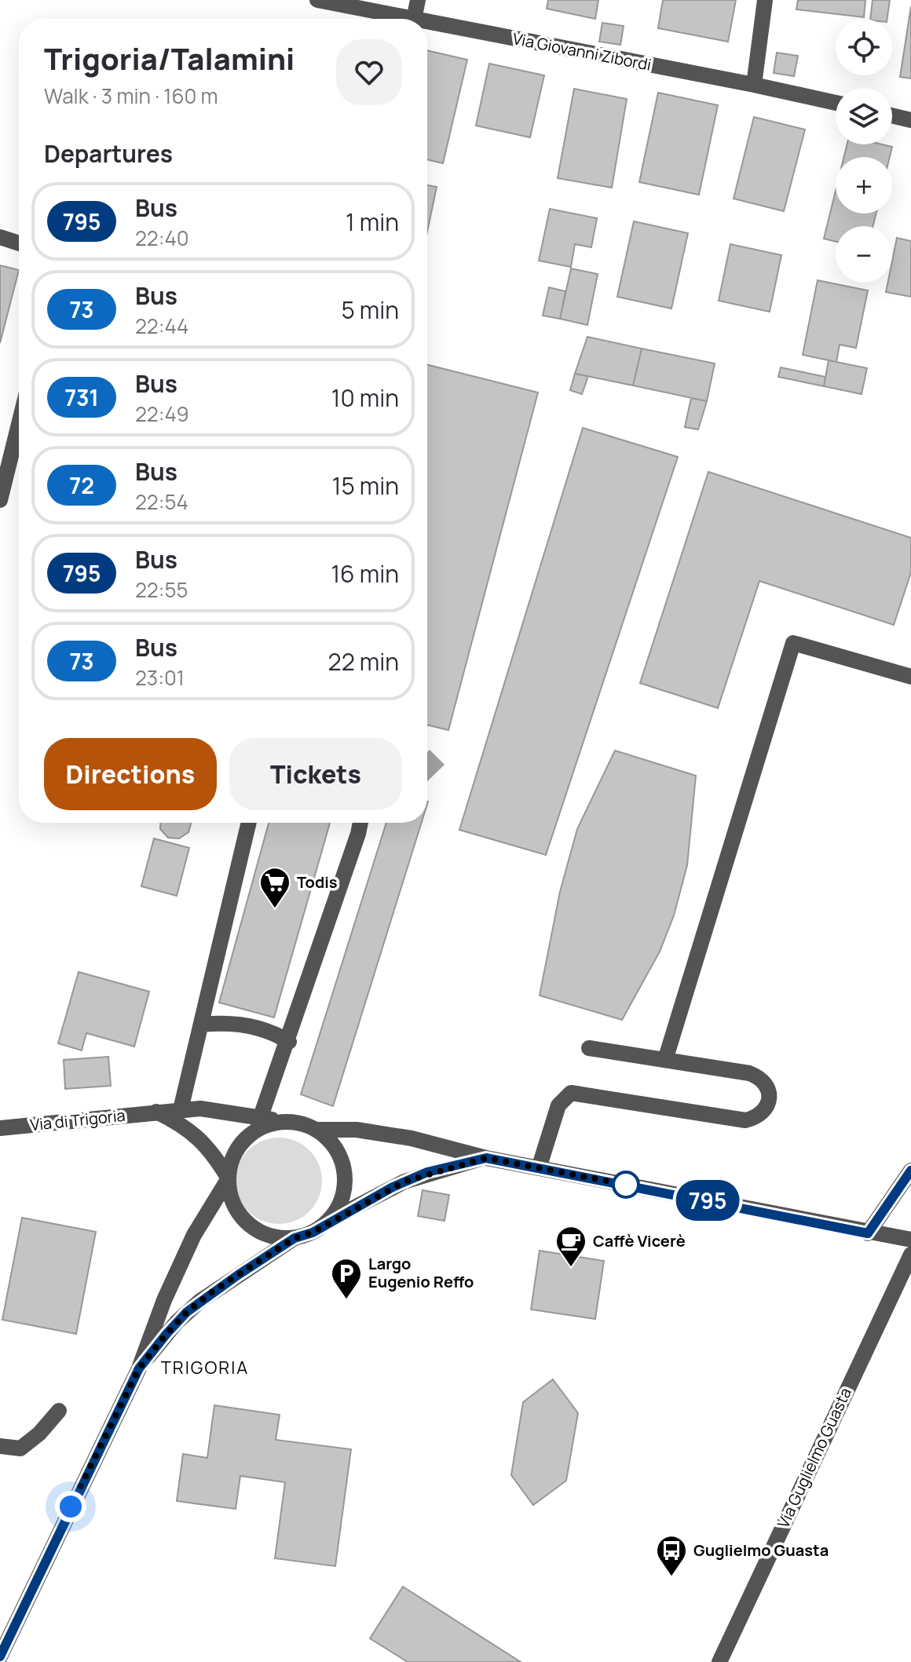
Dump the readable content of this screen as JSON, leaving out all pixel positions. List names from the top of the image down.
{
  "streets": {
    "street": ["Via Giovanni Zibordi", "Via di Trigoria", "Via Guglielmo Guasta"]
  },
  "districts": ["TRIGORIA"],
  "places": {
    "supermarket": ["Todis"],
    "cafe": ["Caffè Vicerè"],
    "parking": ["Largo Eugenio Reffo"],
    "bus stop": ["Guglielmo Guasta"]
  },
  "lines": ["bus line 795"],
  "page": {
    "on_map": "795",
    "map_buttons": ["+", "−"],
    "heading": [
      ["Trigoria/Talamini", "Walk · 3 min · 160 m"],
      "Departures"
    ],
    "list": [
      {
        "mark": "795",
        "name": "Bus",
        "note": "22:40",
        "value": "1 min"
      },
      {
        "mark": "73",
        "name": "Bus",
        "note": "22:44",
        "value": "5 min"
      },
      {
        "mark": "731",
        "name": "Bus",
        "note": "22:49",
        "value": "10 min"
      },
      {
        "mark": "72",
        "name": "Bus",
        "note": "22:54",
        "value": "15 min"
      },
      {
        "mark": "795",
        "name": "Bus",
        "note": "22:55",
        "value": "16 min"
      },
      {
        "mark": "73",
        "name": "Bus",
        "note": "23:01",
        "value": "22 min"
      }
    ],
    "buttons": ["Directions", "Tickets"]
  }
}
